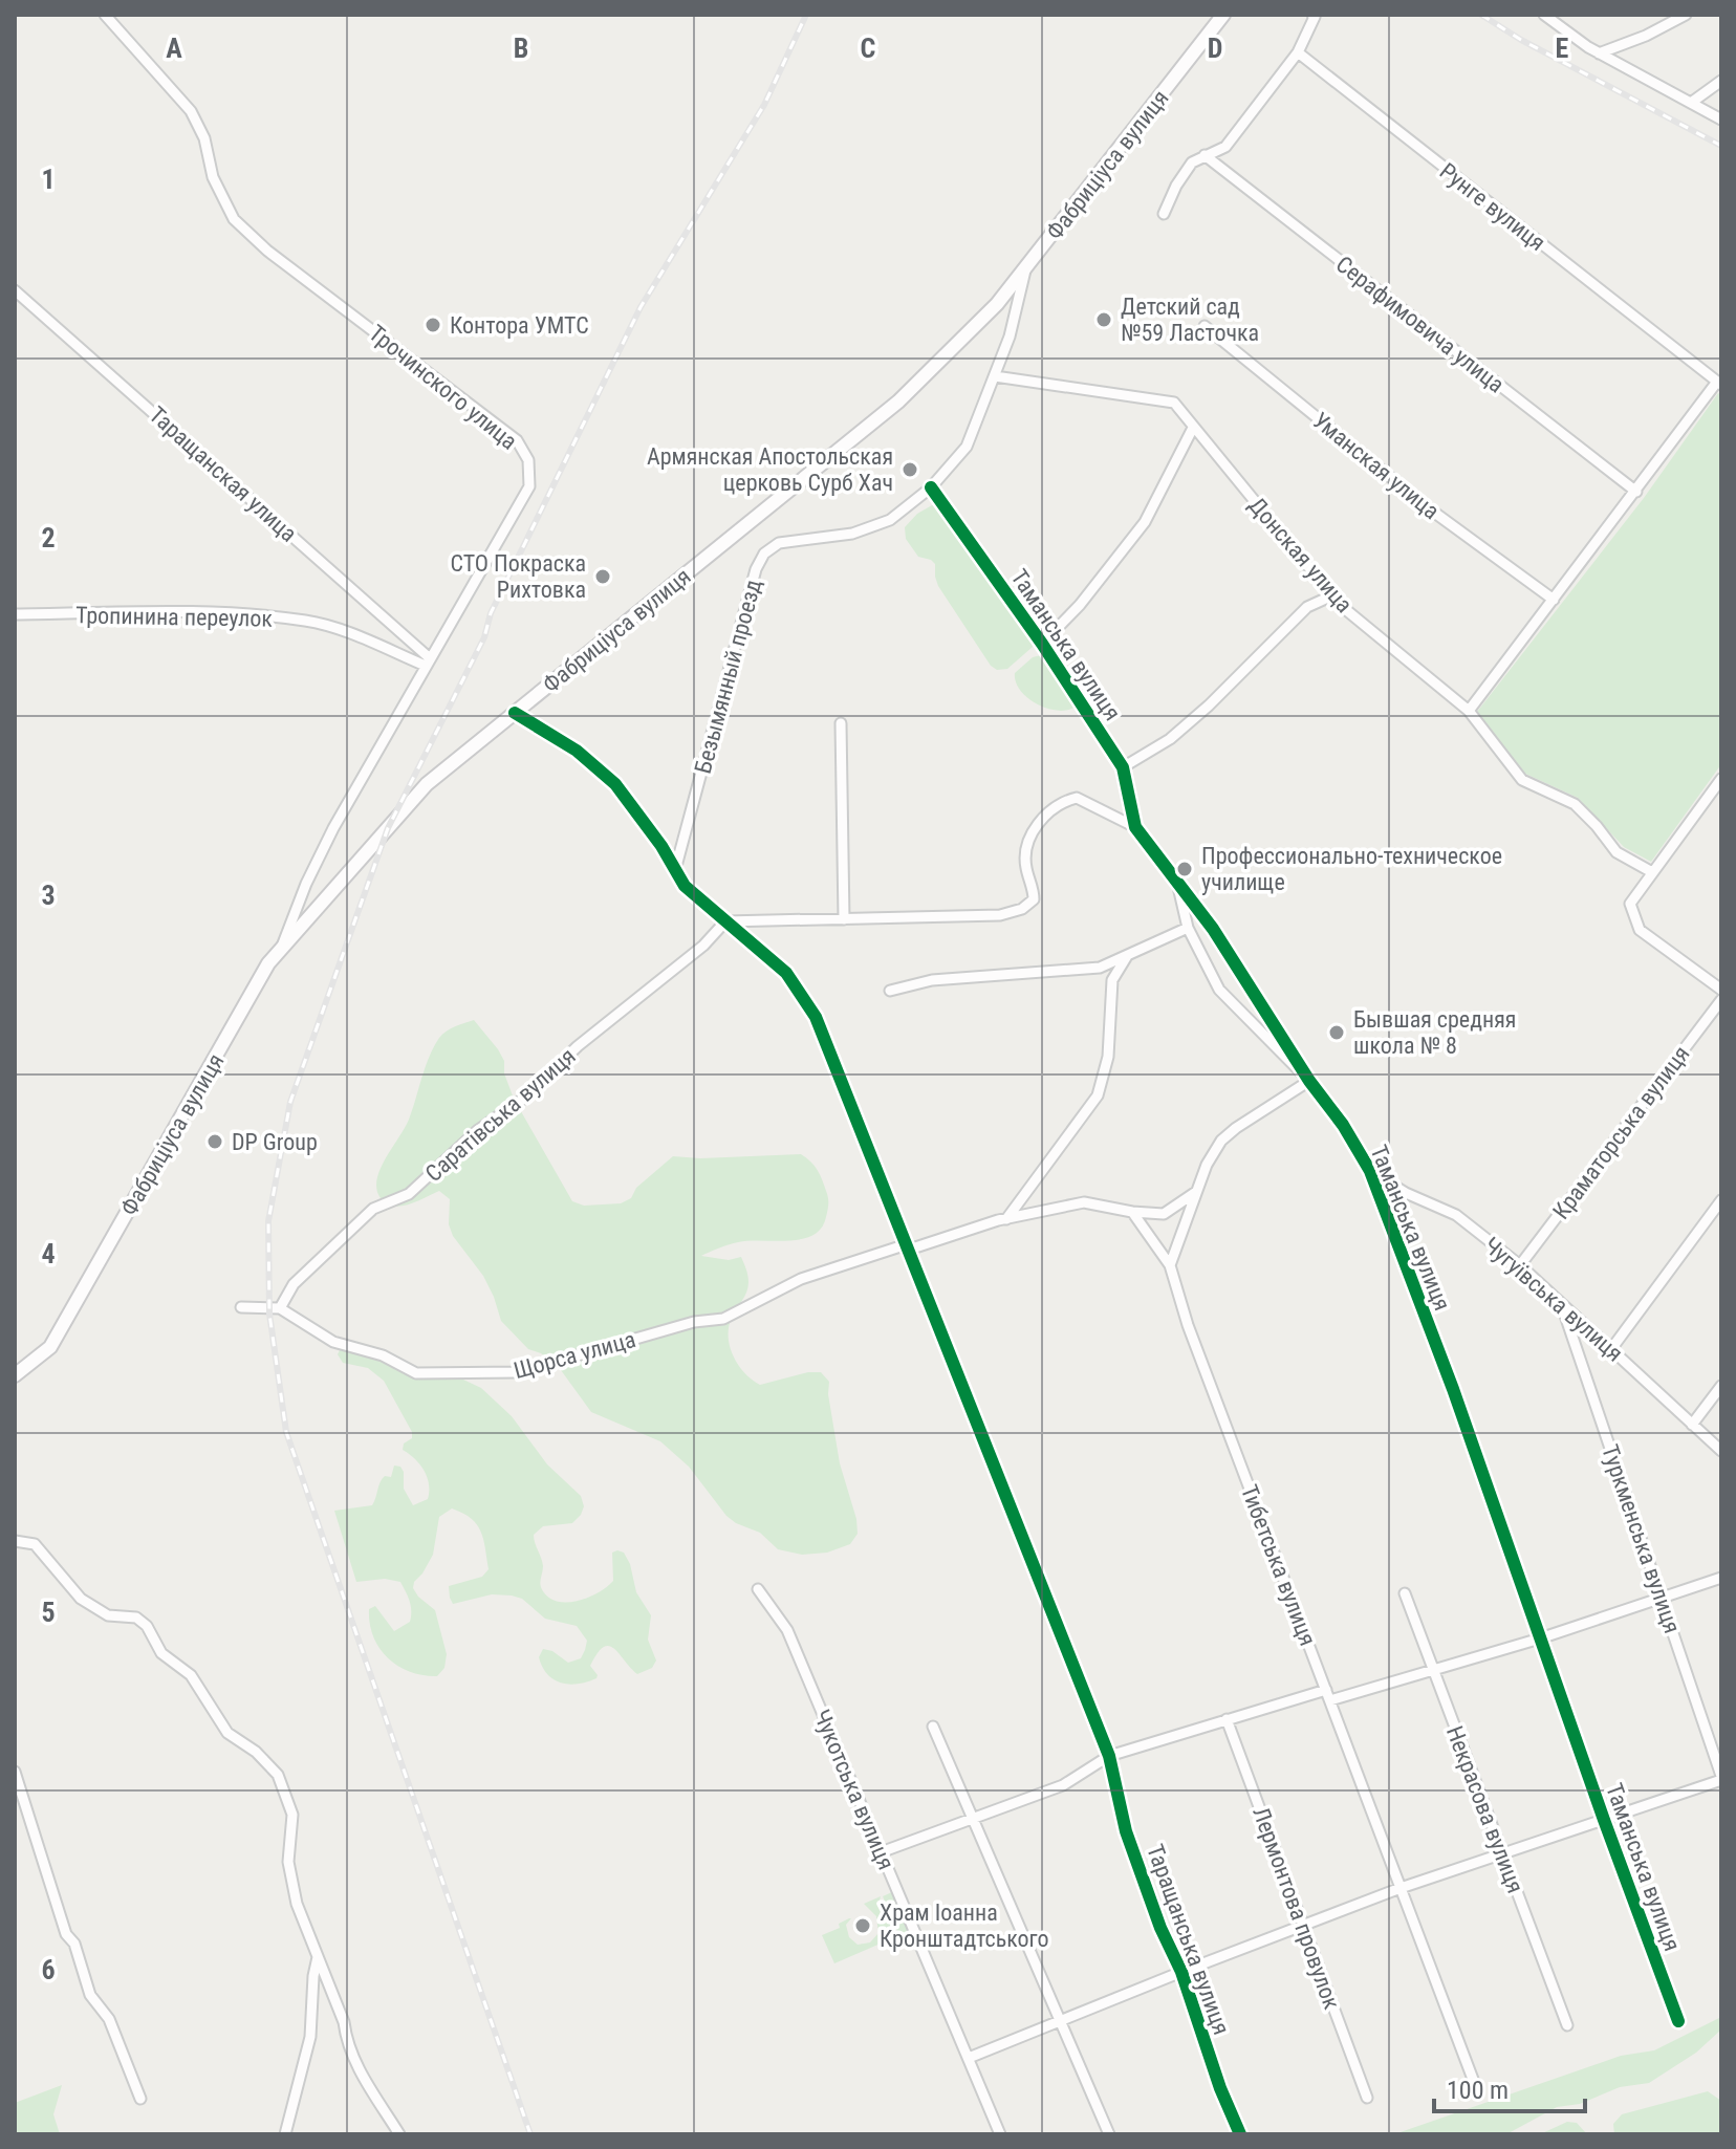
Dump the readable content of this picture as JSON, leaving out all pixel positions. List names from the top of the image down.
{
  "streets": {
    "main road": ["Фабриціуса вулиця"],
    "street": [
      "Рунге вулиця",
      "Серафимовича улица",
      "Трочинского улица",
      "Уманская улица",
      "Таращанская улица",
      "Донская улица",
      "Тропинина переулок",
      "Таманська вулиця",
      "Безымянный проезд",
      "Саратівська вулиця",
      "Краматорська вулиця",
      "Чугуївська вулиця",
      "Щорса улица",
      "Туркменська вулиця",
      "Тибетська вулиця",
      "Чукотська вулиця",
      "Некрасова вулиця",
      "Лермонтова провулок",
      "Таращанська вулиця"
    ]
  },
  "crossings": [
    ["Фабриціуса вулиця", "Трочинского улица"],
    ["Фабриціуса вулиця", "Безымянный проезд"],
    ["Фабриціуса вулиця", "Таращанська вулиця"],
    ["Трочинского улица", "Таращанская улица"],
    ["Трочинского улица", "Тропинина переулок"],
    ["Таращанская улица", "Тропинина переулок"],
    ["Донская улица", "Безымянный проезд"],
    ["Таманська вулиця", "Безымянный проезд"],
    ["Таманська вулиця", "Чугуївська вулиця"],
    ["Безымянный проезд", "Таращанська вулиця"],
    ["Саратівська вулиця", "Щорса улица"],
    ["Саратівська вулиця", "Таращанська вулиця"],
    ["Краматорська вулиця", "Чугуївська вулиця"],
    ["Чугуївська вулиця", "Туркменська вулиця"],
    ["Щорса улица", "Тибетська вулиця"],
    ["Щорса улица", "Таращанська вулиця"]
  ],
  "places": [
    "Детский сад №59 Ласточка",
    "Контора УМТС",
    "Армянская Апостольская церковь Сурб Хач",
    "СТО Покраска Рихтовка",
    "Профессионально-техническое училище",
    "Бывшая средняя школа № 8",
    "DP Group",
    "Храм Іоанна Кронштадтського"
  ],
  "scale_bar": "100 m",
  "grid": {
    "columns": [
      "A",
      "B",
      "C",
      "D",
      "E"
    ],
    "rows": [
      "1",
      "2",
      "3",
      "4",
      "5",
      "6"
    ]
  }
}
